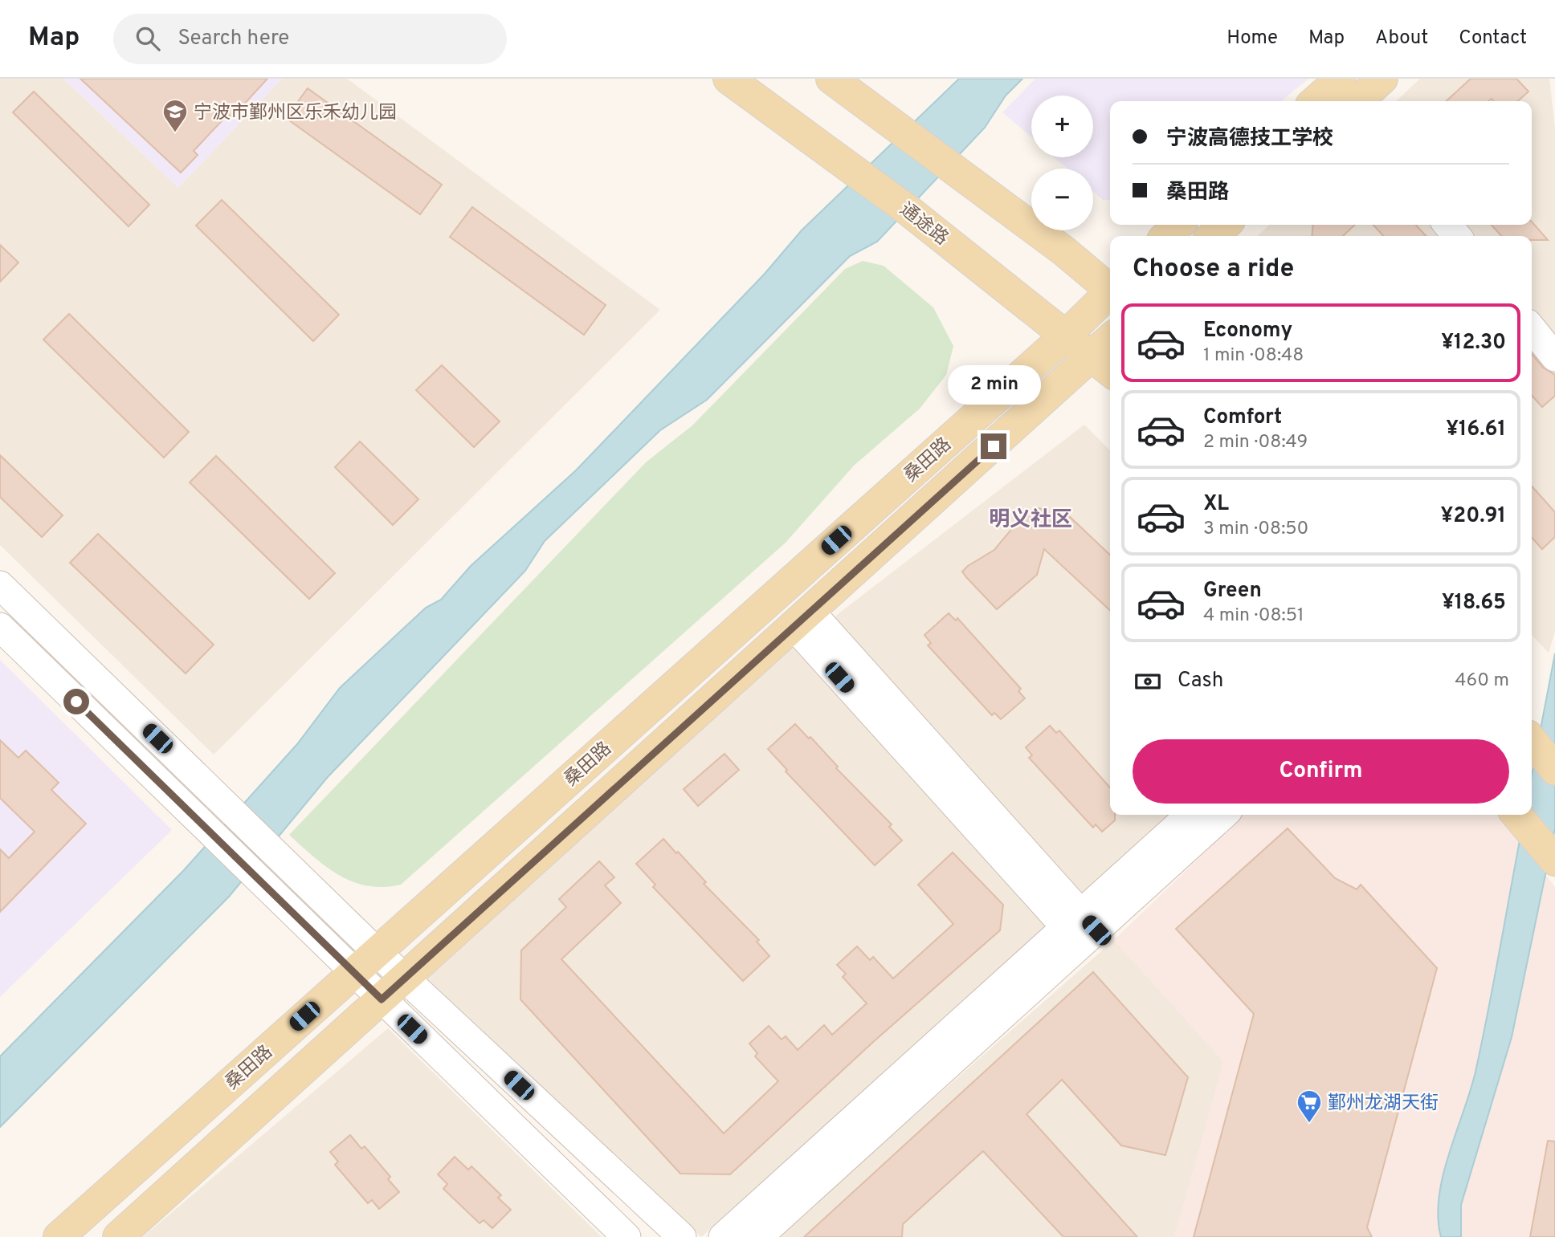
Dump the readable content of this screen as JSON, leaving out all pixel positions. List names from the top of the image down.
{
  "streets": {
    "main road": ["通途路", "桑田路"]
  },
  "crossings": [
    ["通途路", "桑田路"]
  ],
  "districts": ["明义社区"],
  "places": {
    "school or university": ["宁波市鄞州区乐禾幼儿园"],
    "supermarket": ["鄞州龙湖天街"]
  },
  "page": {
    "header": "Map",
    "search": "Search here",
    "nav": [
      "Home",
      "Map",
      "About",
      "Contact"
    ],
    "map_buttons": ["+", "−"],
    "banner": ["宁波高德技工学校", "桑田路"],
    "heading": "Choose a ride",
    "list": [
      {
        "name": "Economy",
        "note": "1 min · 08:48",
        "value": "¥12.30"
      },
      {
        "name": "Comfort",
        "note": "2 min · 08:49",
        "value": "¥16.61"
      },
      {
        "name": "XL",
        "note": "3 min · 08:50",
        "value": "¥20.91"
      },
      {
        "name": "Green",
        "note": "4 min · 08:51",
        "value": "¥18.65"
      }
    ],
    "bubble": "2 min",
    "pay": ["Cash", "460 m"],
    "buttons": "Confirm"
  }
}
